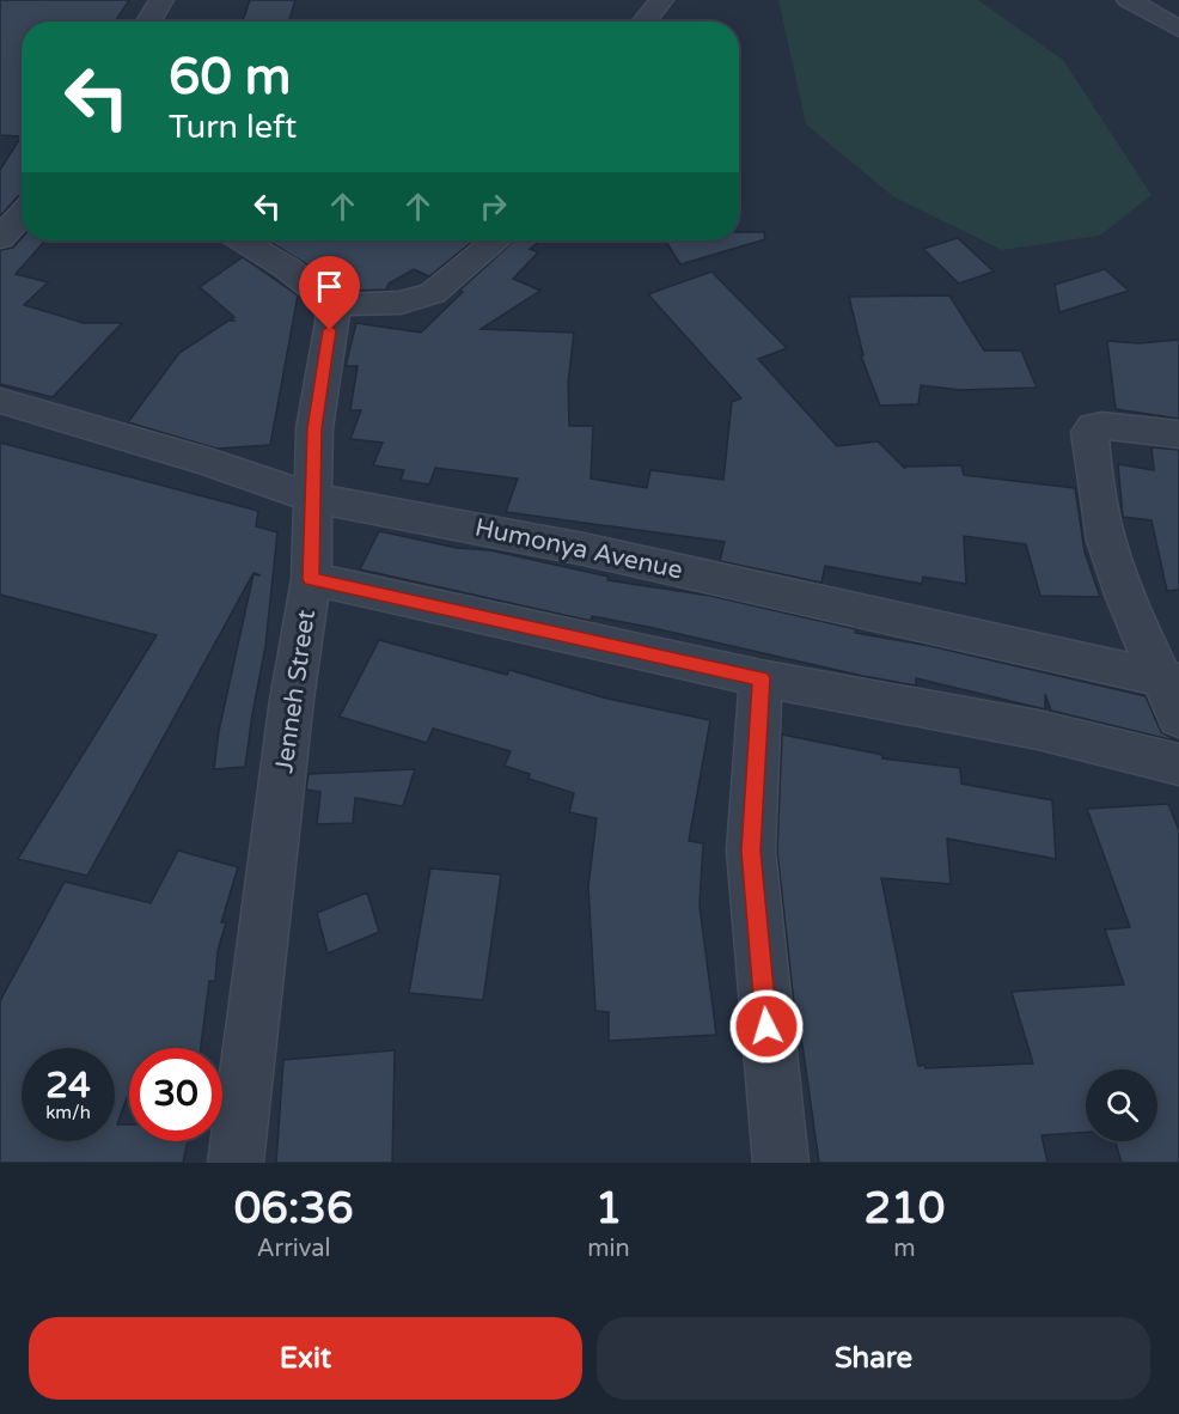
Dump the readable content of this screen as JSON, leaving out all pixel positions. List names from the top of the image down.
{
  "streets": {
    "street": ["Humonya Avenue", "Jenneh Street"]
  },
  "crossings": [
    ["Humonya Avenue", "Jenneh Street"]
  ],
  "page": {
    "turn": ["60 m", "Turn left"],
    "speed": "24 km/h",
    "limit": "30",
    "eta": [
      "06:36",
      "Arrival",
      "1",
      "min",
      "210",
      "m"
    ],
    "buttons": ["Exit", "Share"]
  }
}
